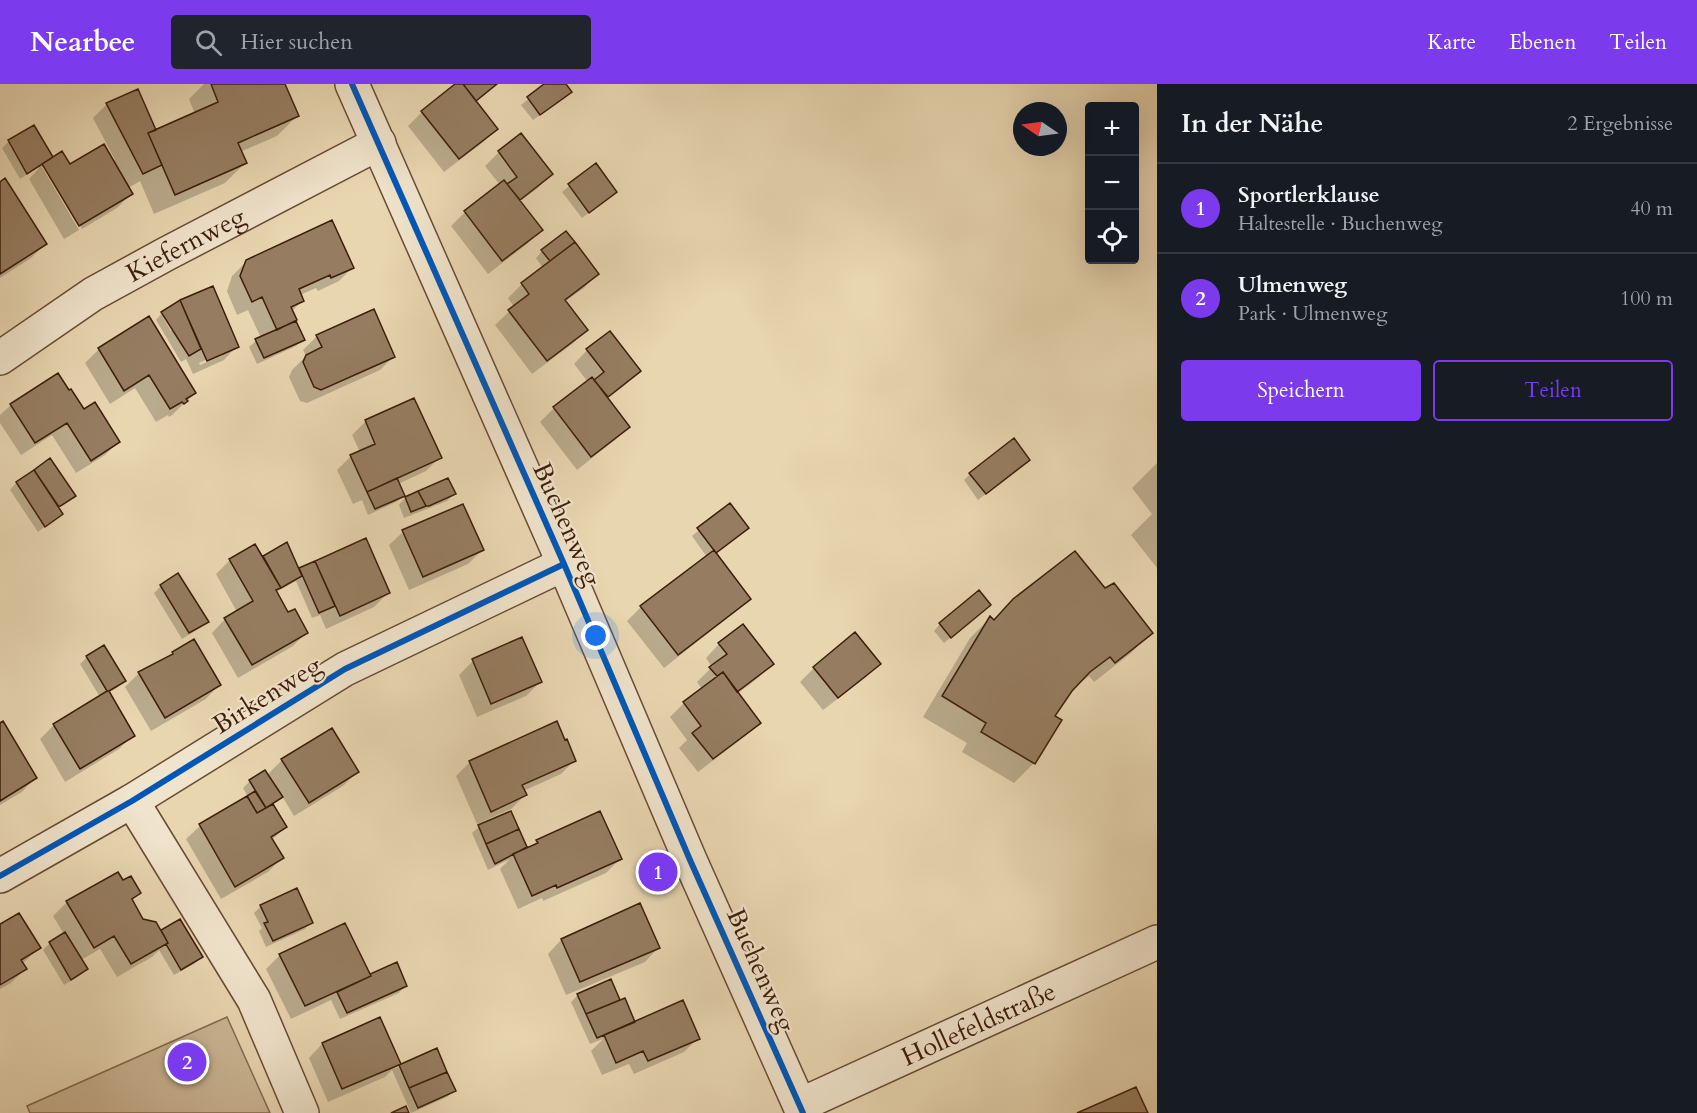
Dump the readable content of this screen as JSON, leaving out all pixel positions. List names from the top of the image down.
{
  "streets": {
    "street": [
      "Kiefernweg",
      "Buchenweg",
      "Birkenweg",
      "Hollefeldstraße"
    ]
  },
  "crossings": [
    ["Kiefernweg", "Buchenweg"],
    ["Buchenweg", "Birkenweg"],
    ["Buchenweg", "Hollefeldstraße"]
  ],
  "north": "left",
  "page": {
    "header": "Nearbee",
    "search": "Hier suchen",
    "nav": ["Karte", "Ebenen", "Teilen"],
    "heading": ["In der Nähe", "2 Ergebnisse"],
    "map_buttons": ["+", "−"],
    "list": [
      {
        "mark": "1",
        "name": "Sportlerklause",
        "note": "Haltestelle · Buchenweg",
        "value": "40 m"
      },
      {
        "mark": "2",
        "name": "Ulmenweg",
        "note": "Park · Ulmenweg",
        "value": "100 m"
      }
    ],
    "buttons": ["Speichern", "Teilen"],
    "pins": ["1", "2"]
  }
}
